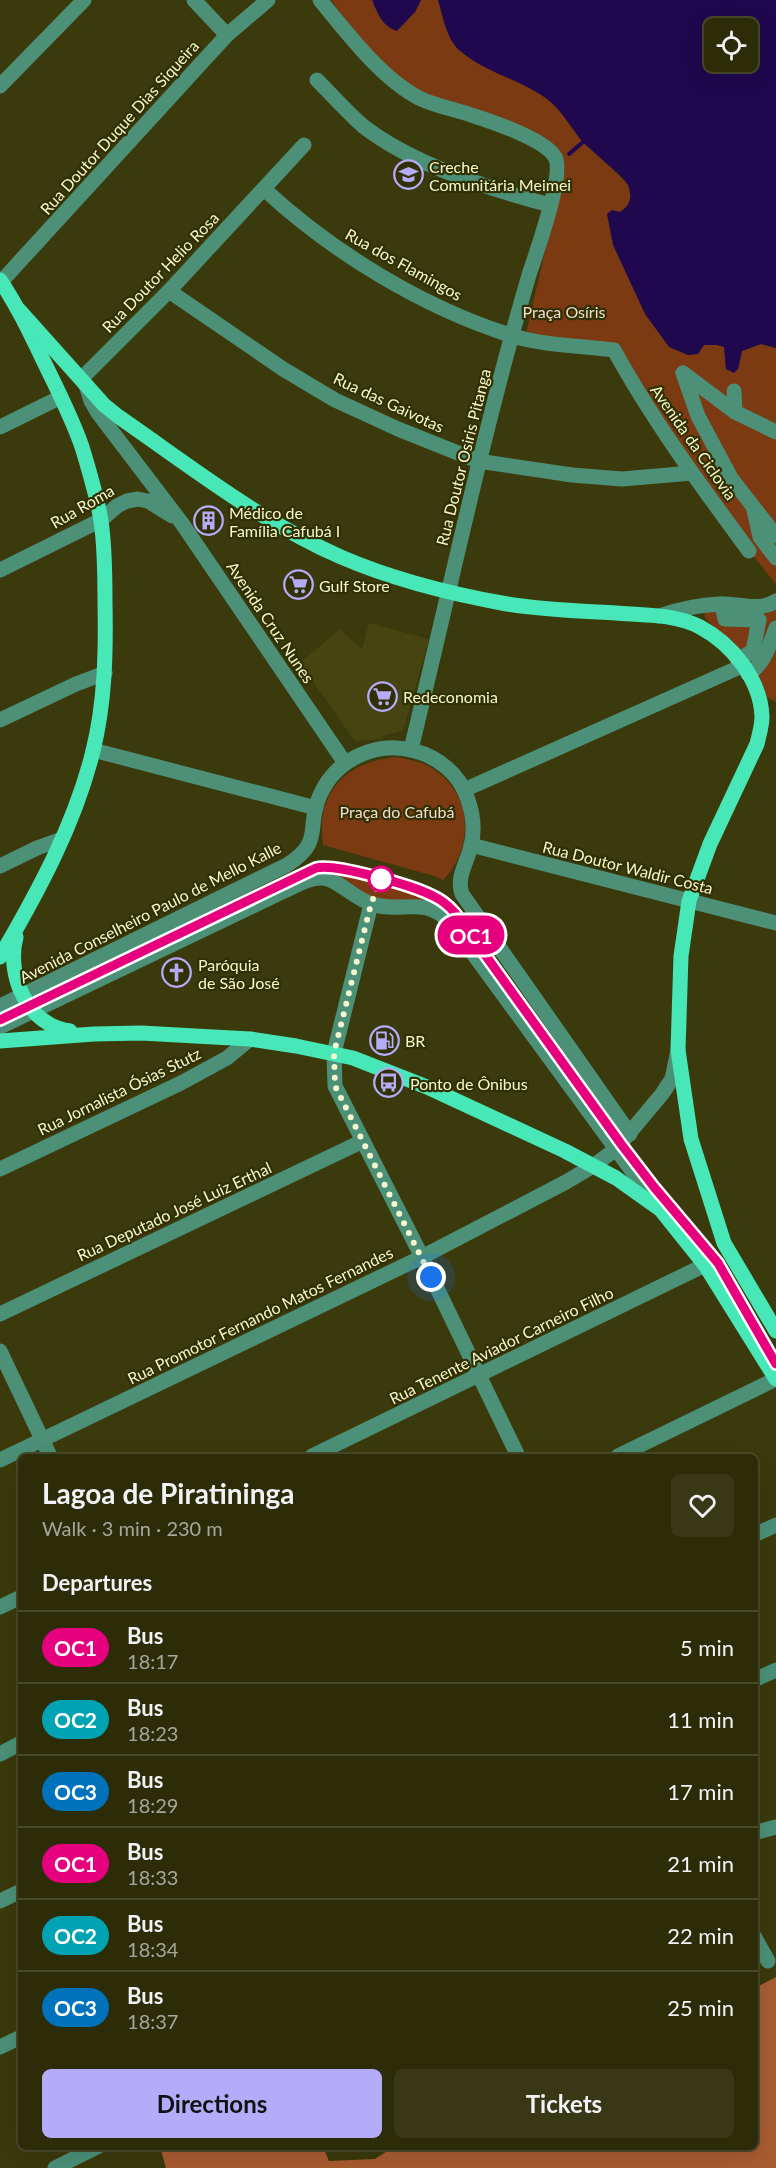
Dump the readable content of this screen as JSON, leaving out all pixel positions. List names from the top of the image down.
{
  "streets": {
    "street": [
      "Rua Doutor Duque Dias Siqueira",
      "Rua dos Flamingos",
      "Rua Doutor Helio Rosa",
      "Rua das Gaivotas",
      "Avenida da Ciclovia",
      "Rua Doutor Osiris Pitanga",
      "Rua Roma",
      "Avenida Cruz Nunes",
      "Rua Doutor Waldir Costa",
      "Avenida Conselheiro Paulo de Mello Kalle",
      "Rua Jornalista Ósias Stutz",
      "Rua Deputado José Luiz Erthal",
      "Rua Promotor Fernando Matos Fernandes",
      "Rua Tenente Aviador Carneiro Filho"
    ]
  },
  "crossings": [
    ["Rua dos Flamingos", "Rua Doutor Helio Rosa"],
    ["Rua dos Flamingos", "Avenida da Ciclovia"],
    ["Rua dos Flamingos", "Rua Doutor Osiris Pitanga"],
    ["Rua Doutor Helio Rosa", "Rua das Gaivotas"],
    ["Rua Doutor Helio Rosa", "Avenida Cruz Nunes"],
    ["Rua das Gaivotas", "Avenida da Ciclovia"],
    ["Rua das Gaivotas", "Rua Doutor Osiris Pitanga"],
    ["Rua Roma", "Avenida Cruz Nunes"]
  ],
  "parks": ["Praça Osíris", "Praça do Cafubá"],
  "places": {
    "school or university": ["Creche Comunitária Meimei"],
    "building": ["Médico de Família Cafubá I"],
    "supermarket": ["Gulf Store", "Redeconomia"],
    "church": ["Paróquia de São José"],
    "fuel station": ["BR"],
    "bus stop": ["Ponto de Ônibus"]
  },
  "lines": ["bus line OC1"],
  "page": {
    "on_map": "OC1",
    "heading": [
      ["Lagoa de Piratininga", "Walk · 3 min · 230 m"],
      "Departures"
    ],
    "list": [
      {
        "mark": "OC1",
        "name": "Bus",
        "note": "18:17",
        "value": "5 min"
      },
      {
        "mark": "OC2",
        "name": "Bus",
        "note": "18:23",
        "value": "11 min"
      },
      {
        "mark": "OC3",
        "name": "Bus",
        "note": "18:29",
        "value": "17 min"
      },
      {
        "mark": "OC1",
        "name": "Bus",
        "note": "18:33",
        "value": "21 min"
      },
      {
        "mark": "OC2",
        "name": "Bus",
        "note": "18:34",
        "value": "22 min"
      },
      {
        "mark": "OC3",
        "name": "Bus",
        "note": "18:37",
        "value": "25 min"
      }
    ],
    "buttons": ["Directions", "Tickets"]
  }
}
